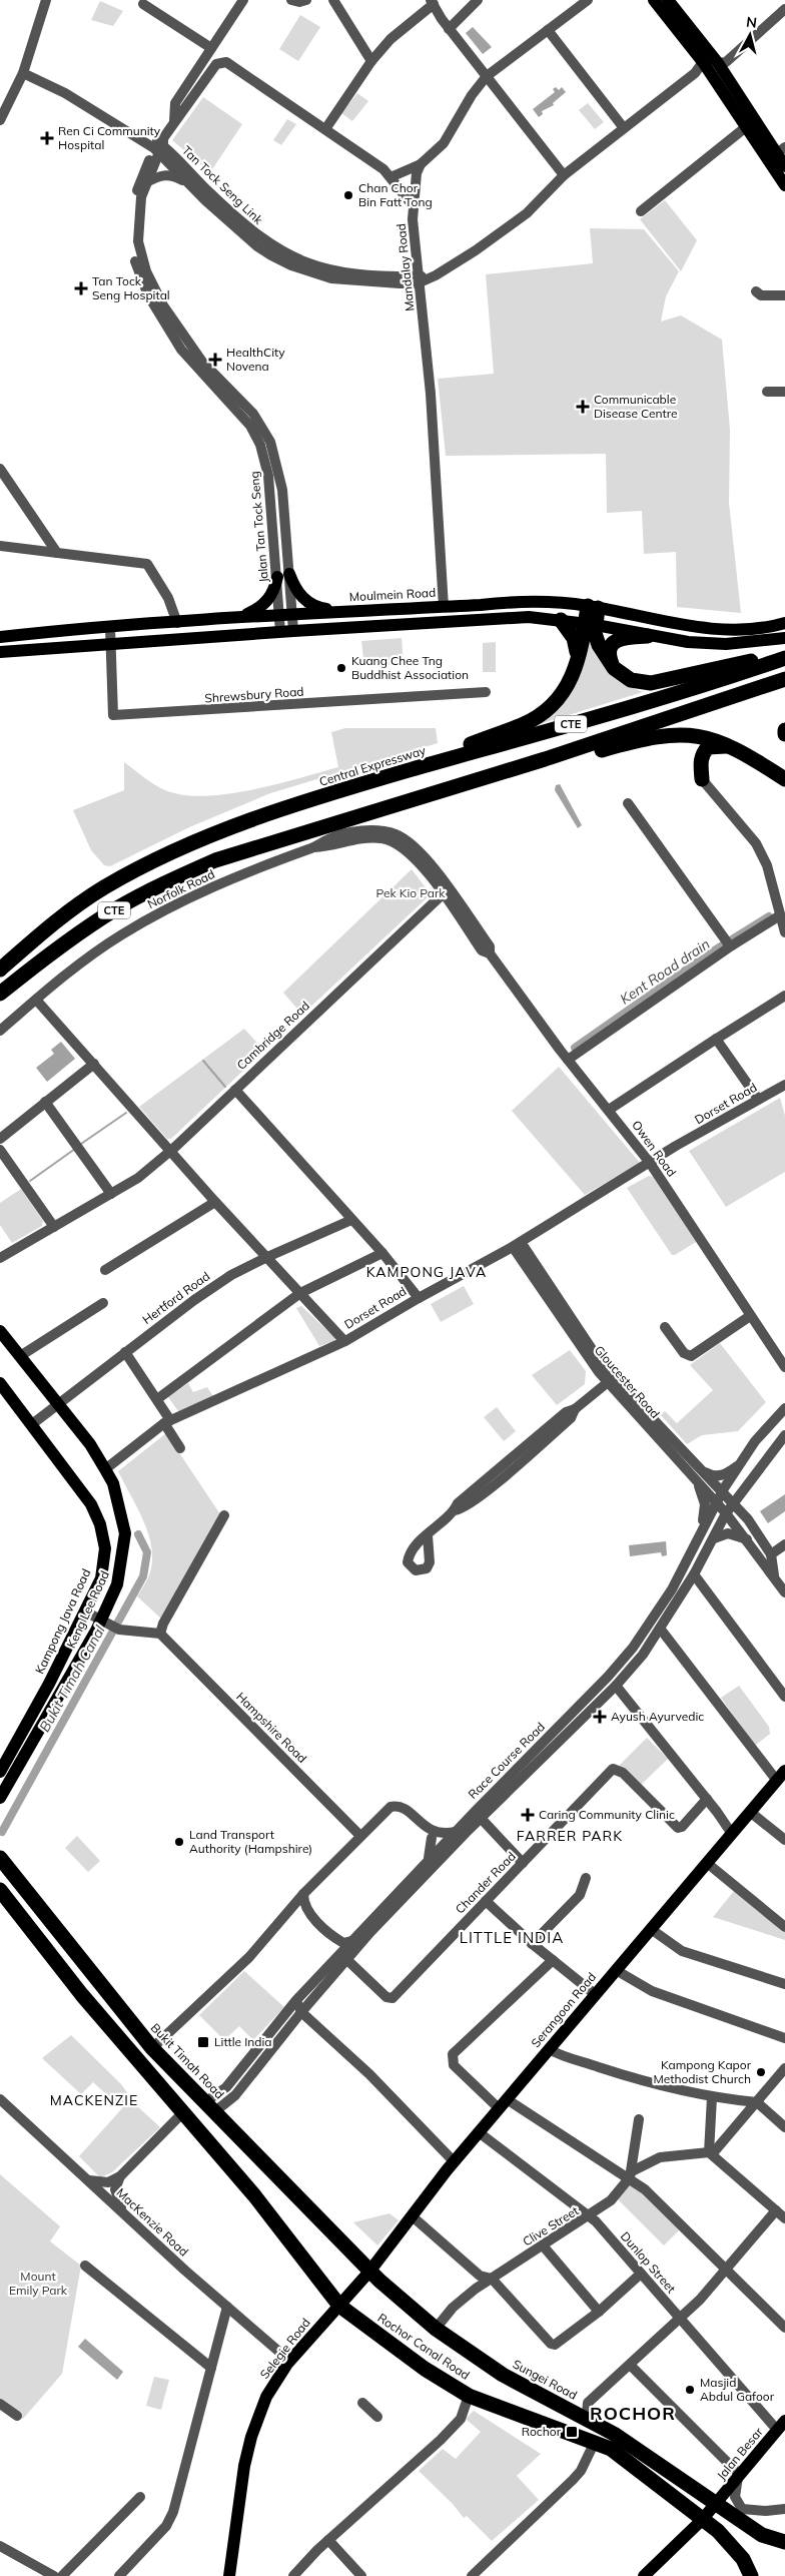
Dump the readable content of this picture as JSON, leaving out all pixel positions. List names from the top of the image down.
{
  "streets": {
    "highway": [
      "CTE",
      "Central Expressway",
      "Bukit Timah Road",
      "Rochor Canal Road",
      "Sungei Road"
    ],
    "main road": [
      "Moulmein Road",
      "Keng Lee Road",
      "Kampong Java Road",
      "Serangoon Road",
      "Selegie Road",
      "Jalan Besar"
    ],
    "street": [
      "Tan Tock Seng Link",
      "Mandalay Road",
      "Jalan Tan Tock Seng",
      "Shrewsbury Road",
      "Norfolk Road",
      "Cambridge Road",
      "Dorset Road",
      "Owen Road",
      "Hertford Road",
      "Gloucester Road",
      "Hampshire Road",
      "Race Course Road",
      "Chander Road",
      "MacKenzie Road",
      "Clive Street",
      "Dunlop Street"
    ]
  },
  "crossings": [
    ["Tan Tock Seng Link", "Mandalay Road"],
    ["Tan Tock Seng Link", "Jalan Tan Tock Seng"],
    ["Mandalay Road", "Moulmein Road"],
    ["Jalan Tan Tock Seng", "Moulmein Road"],
    ["Moulmein Road", "Shrewsbury Road"],
    ["Norfolk Road", "Owen Road"],
    ["Cambridge Road", "Owen Road"],
    ["Dorset Road", "Owen Road"],
    ["Dorset Road", "Gloucester Road"],
    ["Dorset Road", "Keng Lee Road"],
    ["Hertford Road", "Keng Lee Road"],
    ["Hertford Road", "Kampong Java Road"],
    ["Gloucester Road", "Race Course Road"],
    ["Race Course Road", "Chander Road"],
    ["Race Course Road", "Bukit Timah Road"],
    ["Serangoon Road", "Bukit Timah Road"],
    ["Serangoon Road", "Dunlop Street"],
    ["Serangoon Road", "Selegie Road"],
    ["Serangoon Road", "Sungei Road"],
    ["Bukit Timah Road", "Selegie Road"],
    ["Bukit Timah Road", "Sungei Road"],
    ["MacKenzie Road", "Selegie Road"],
    ["Clive Street", "Dunlop Street"],
    ["Clive Street", "Sungei Road"],
    ["Dunlop Street", "Jalan Besar"],
    ["Rochor Canal Road", "Selegie Road"],
    ["Rochor Canal Road", "Jalan Besar"],
    ["Selegie Road", "Sungei Road"],
    ["Sungei Road", "Jalan Besar"]
  ],
  "districts": [
    "KAMPONG JAVA",
    "FARRER PARK",
    "LITTLE INDIA",
    "MACKENZIE",
    "ROCHOR"
  ],
  "water": ["Kent Road drain", "Bukit Timah Canal"],
  "parks": ["Pek Kio Park", "Mount Emily Park"],
  "places": {
    "health": [
      "Ren Ci Community Hospital",
      "Tan Tock Seng Hospital",
      "HealthCity Novena",
      "Communicable Disease Centre",
      "Ayush Ayurvedic",
      "Caring Community Clinic"
    ],
    "other": [
      "Chan Chor Bin Fatt Tong",
      "Kuang Chee Tng Buddhist Association",
      "Land Transport Authority (Hampshire)",
      "Kampong Kapor Methodist Church",
      "Masjid Abdul Gafoor"
    ],
    "transit": ["Little India", "Rochor"]
  },
  "north": "top"
}
